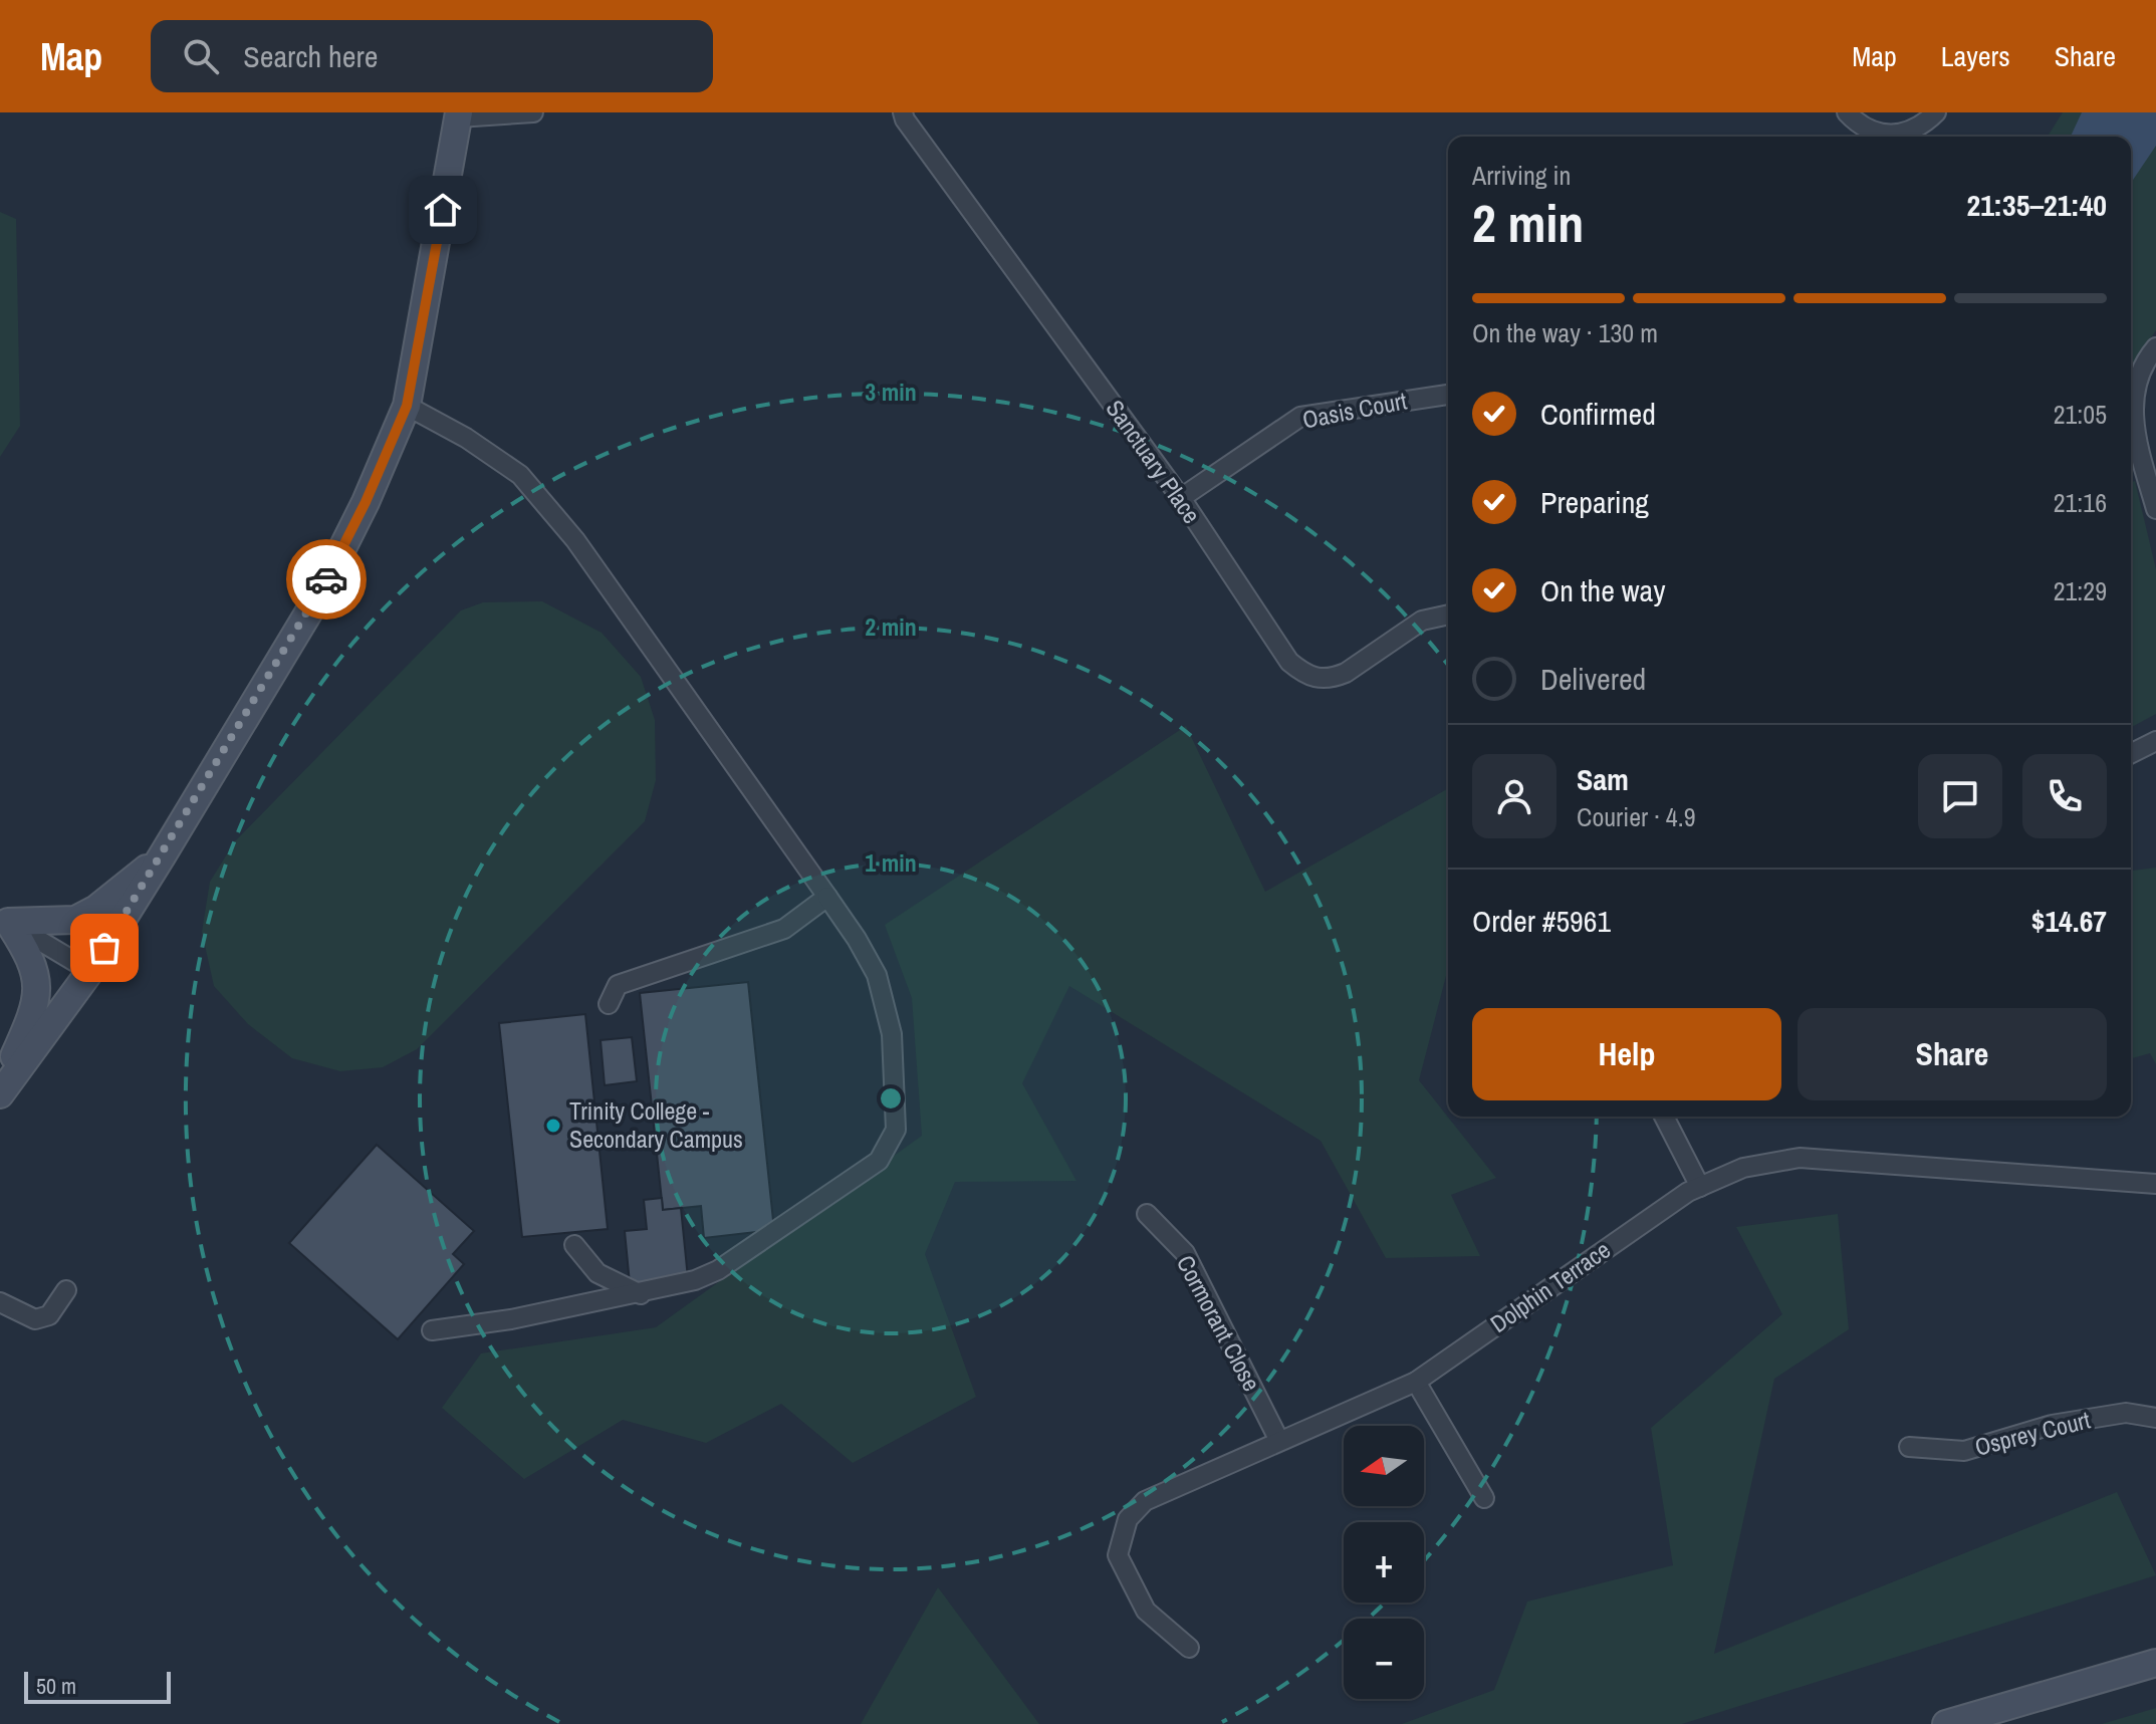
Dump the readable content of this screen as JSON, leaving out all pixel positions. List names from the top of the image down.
{
  "streets": {
    "street": [
      "Oasis Court",
      "Sanctuary Place",
      "Dolphin Terrace",
      "Cormorant Close",
      "Osprey Court"
    ]
  },
  "crossings": [
    ["Oasis Court", "Sanctuary Place"],
    ["Dolphin Terrace", "Cormorant Close"]
  ],
  "places": ["Trinity College - Secondary Campus"],
  "scale_bar": "50 m",
  "north": "left",
  "page": {
    "header": "Map",
    "search": "Search here",
    "nav": ["Map", "Layers", "Share"],
    "heading": ["2 min", "Arriving in", "21:35–21:40"],
    "panel": [
      "Sam",
      "Courier · 4.9",
      "Order #5961",
      "$14.67"
    ],
    "bar": "On the way · 130 m",
    "list": [
      ["Confirmed", "21:05"],
      ["Preparing", "21:16"],
      ["On the way", "21:29"],
      "Delivered"
    ],
    "buttons": ["Help", "Share"],
    "map_buttons": ["+", "−"],
    "scale": "50 m"
  },
  "rings": ["3 min", "2 min", "1 min"]
}
